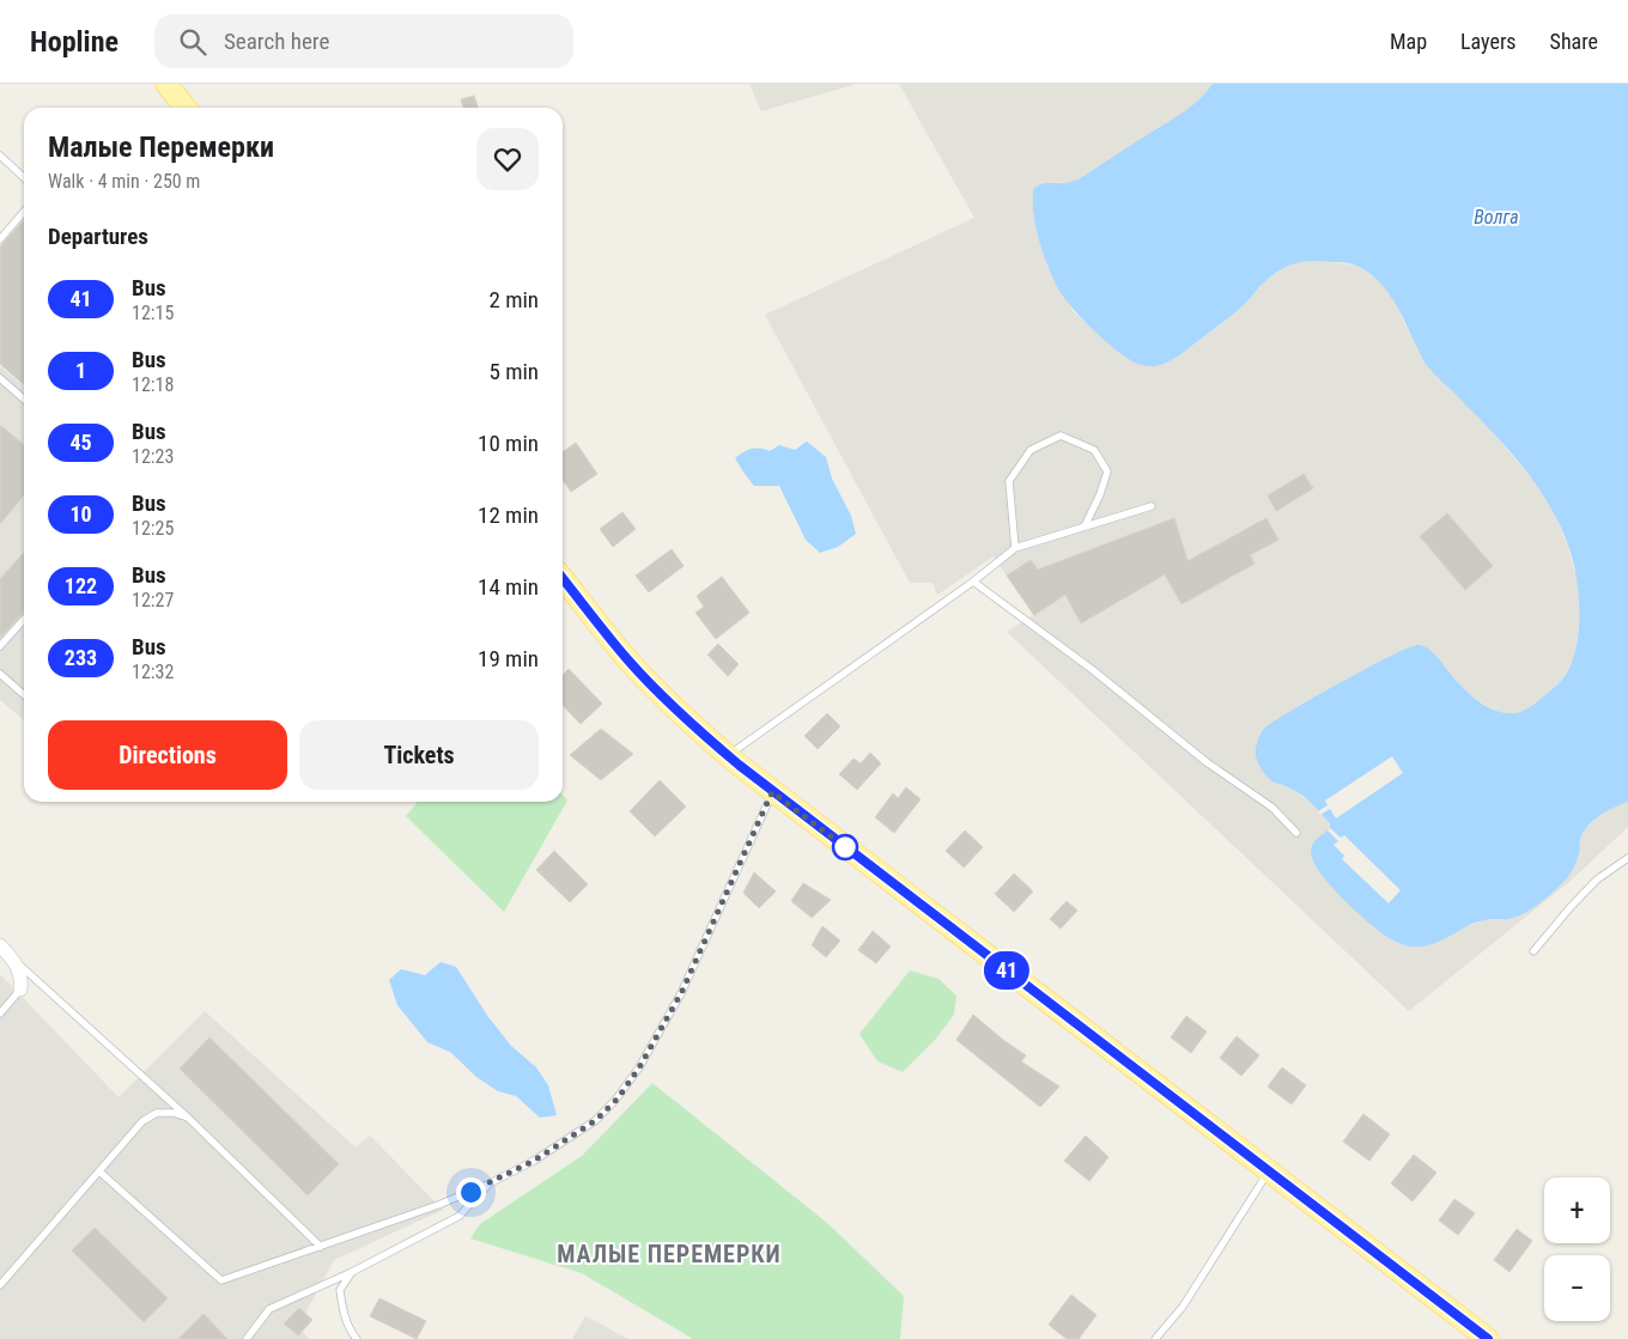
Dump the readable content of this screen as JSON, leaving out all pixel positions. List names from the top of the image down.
{
  "districts": ["МАЛЫЕ ПЕРЕМЕРКИ"],
  "water": ["Волга"],
  "lines": ["bus line 41"],
  "page": {
    "header": "Hopline",
    "search": "Search here",
    "nav": ["Map", "Layers", "Share"],
    "on_map": "41",
    "heading": [
      ["Малые Перемерки", "Walk · 4 min · 250 m"],
      "Departures"
    ],
    "list": [
      {
        "mark": "41",
        "name": "Bus",
        "note": "12:15",
        "value": "2 min"
      },
      {
        "mark": "1",
        "name": "Bus",
        "note": "12:18",
        "value": "5 min"
      },
      {
        "mark": "45",
        "name": "Bus",
        "note": "12:23",
        "value": "10 min"
      },
      {
        "mark": "10",
        "name": "Bus",
        "note": "12:25",
        "value": "12 min"
      },
      {
        "mark": "122",
        "name": "Bus",
        "note": "12:27",
        "value": "14 min"
      },
      {
        "mark": "233",
        "name": "Bus",
        "note": "12:32",
        "value": "19 min"
      }
    ],
    "buttons": ["Directions", "Tickets"],
    "map_buttons": ["+", "−"]
  }
}
